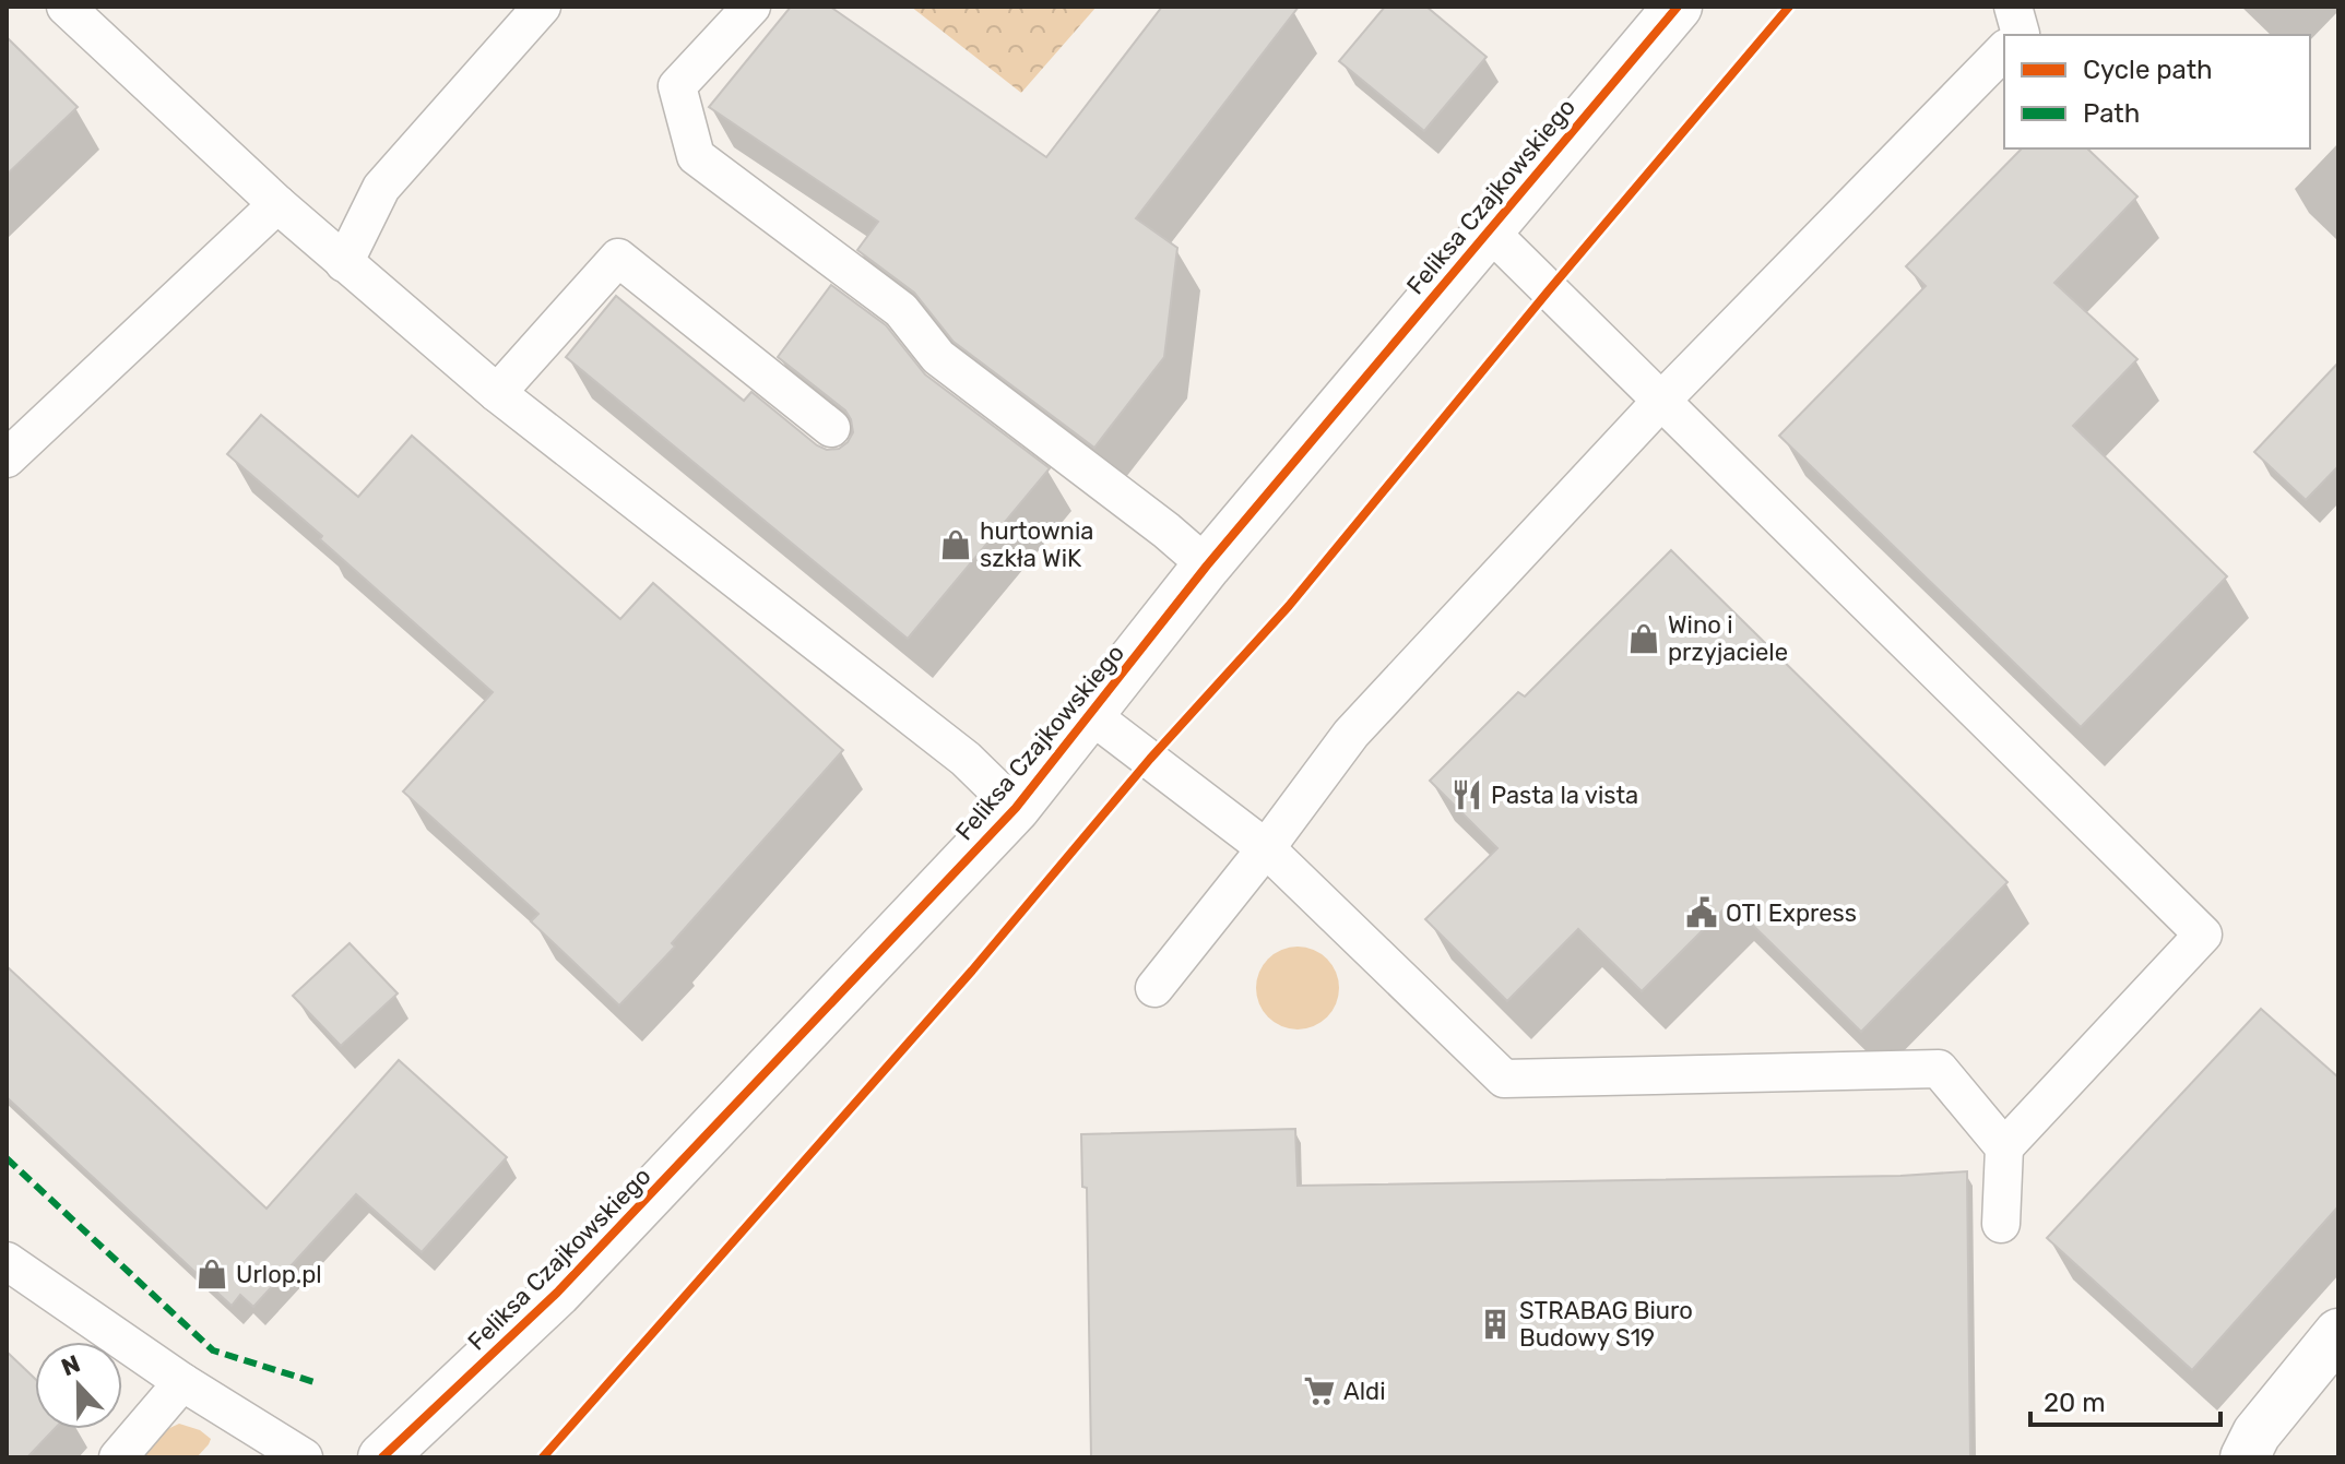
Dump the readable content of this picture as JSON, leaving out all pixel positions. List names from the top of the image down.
{
  "streets": {
    "street": ["Feliksa Czajkowskiego"]
  },
  "places": {
    "shop": ["hurtownia szkła WiK", "Wino i przyjaciele", "Urlop.pl"],
    "restaurant": ["Pasta la vista"],
    "public building": ["OTI Express"],
    "building": ["STRABAG Biuro Budowy S19"],
    "supermarket": ["Aldi"]
  },
  "legend": ["Cycle path", "Path"],
  "scale_bar": "20 m",
  "north": "top"
}
